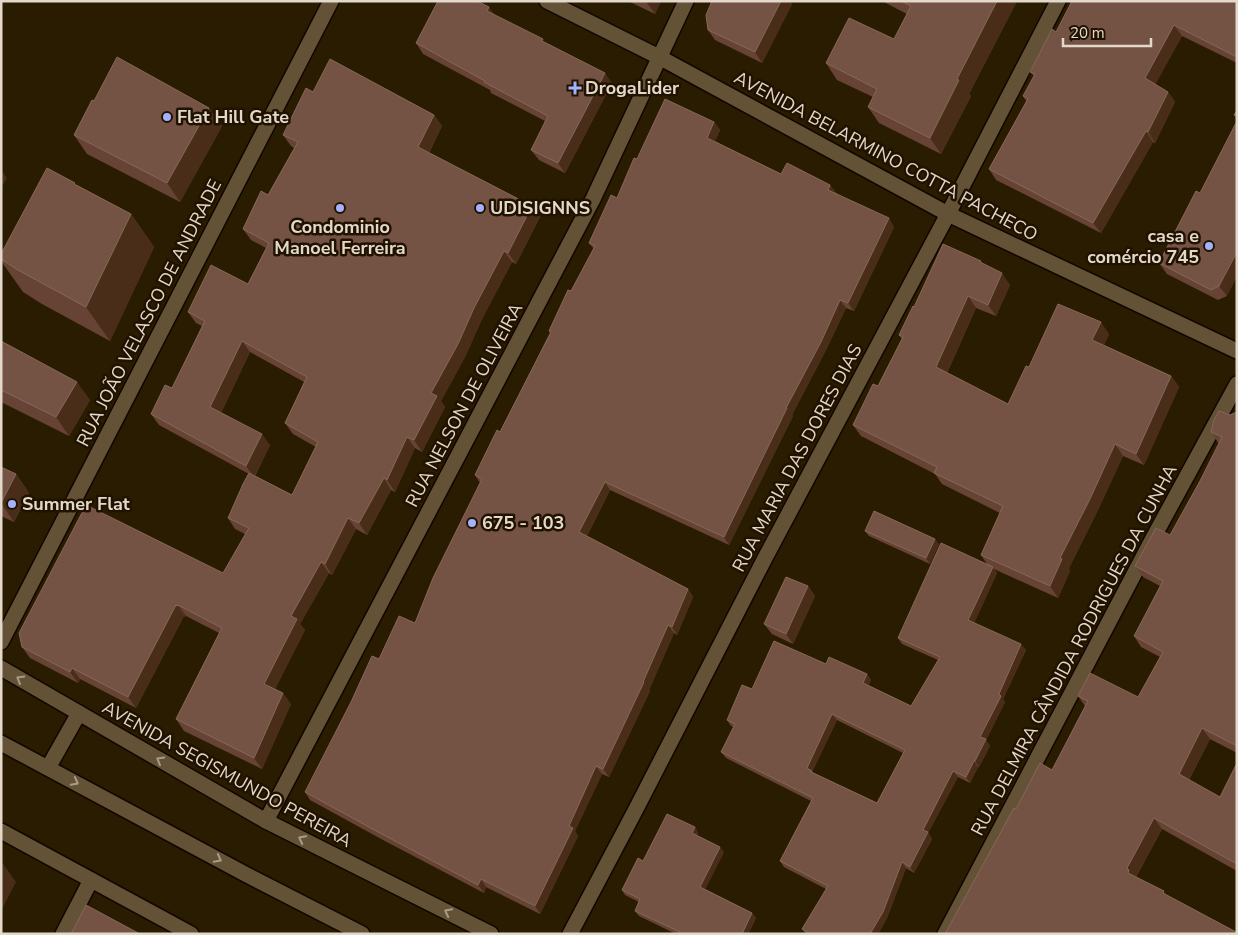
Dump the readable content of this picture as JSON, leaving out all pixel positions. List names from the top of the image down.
{
  "streets": {
    "street": [
      "AVENIDA BELARMINO COTTA PACHECO",
      "RUA JOÃO VELASCO DE ANDRADE",
      "RUA NELSON DE OLIVEIRA",
      "RUA MARIA DAS DORES DIAS",
      "RUA DELMIRA CÂNDIDA RODRIGUES DA CUNHA",
      "AVENIDA SEGISMUNDO PEREIRA"
    ]
  },
  "crossings": [
    ["AVENIDA BELARMINO COTTA PACHECO", "RUA NELSON DE OLIVEIRA"],
    ["AVENIDA BELARMINO COTTA PACHECO", "RUA MARIA DAS DORES DIAS"],
    ["RUA NELSON DE OLIVEIRA", "AVENIDA SEGISMUNDO PEREIRA"]
  ],
  "places": {
    "health": ["DrogaLider"],
    "other": [
      "Flat Hill Gate",
      "Condominio Manoel Ferreira",
      "UDISIGNNS",
      "casa e comércio 745",
      "Summer Flat",
      "675 - 103"
    ]
  },
  "scale_bar": "20 m"
}
